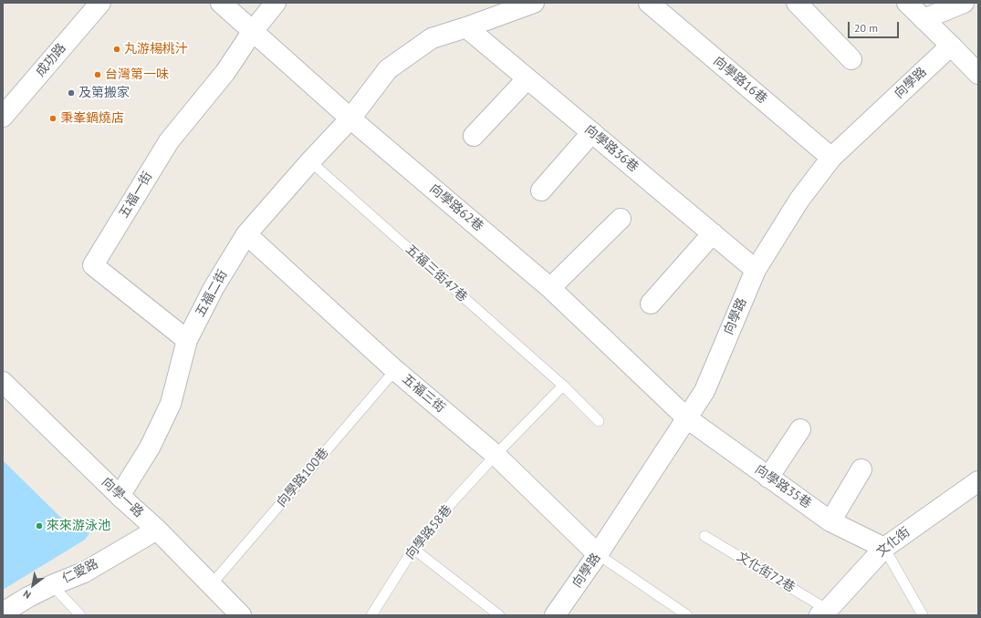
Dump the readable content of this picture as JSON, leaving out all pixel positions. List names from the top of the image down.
{
  "streets": {
    "street": [
      "成功路",
      "向學路16巷",
      "向學路",
      "向學路36巷",
      "五福一街",
      "向學路62巷",
      "五福二街",
      "五福三街",
      "向學路35巷",
      "向學一路",
      "文化街",
      "仁愛路"
    ],
    "lane": [
      "五福三街47巷",
      "向學路100巷",
      "向學路58巷",
      "文化街72巷"
    ]
  },
  "crossings": [
    ["向學路16巷", "向學路"],
    ["向學路", "向學路36巷"],
    ["向學路", "向學路62巷"],
    ["向學路", "五福三街"],
    ["向學路", "向學路35巷"],
    ["五福一街", "向學路62巷"],
    ["五福一街", "五福二街"],
    ["向學路62巷", "五福二街"],
    ["向學路62巷", "向學路35巷"],
    ["五福三街47巷", "五福二街"],
    ["五福二街", "五福三街"],
    ["五福二街", "向學一路"],
    ["五福三街", "向學路100巷"],
    ["五福三街", "向學路58巷"],
    ["向學路100巷", "向學一路"],
    ["向學路35巷", "文化街"],
    ["向學一路", "仁愛路"],
    ["文化街", "文化街72巷"]
  ],
  "places": [
    "丸游楊桃汁",
    "台灣第一味",
    "及第搬家",
    "秉峯鍋燒店",
    "來來游泳池"
  ],
  "scale_bar": "20 m",
  "north": "bottom left"
}
